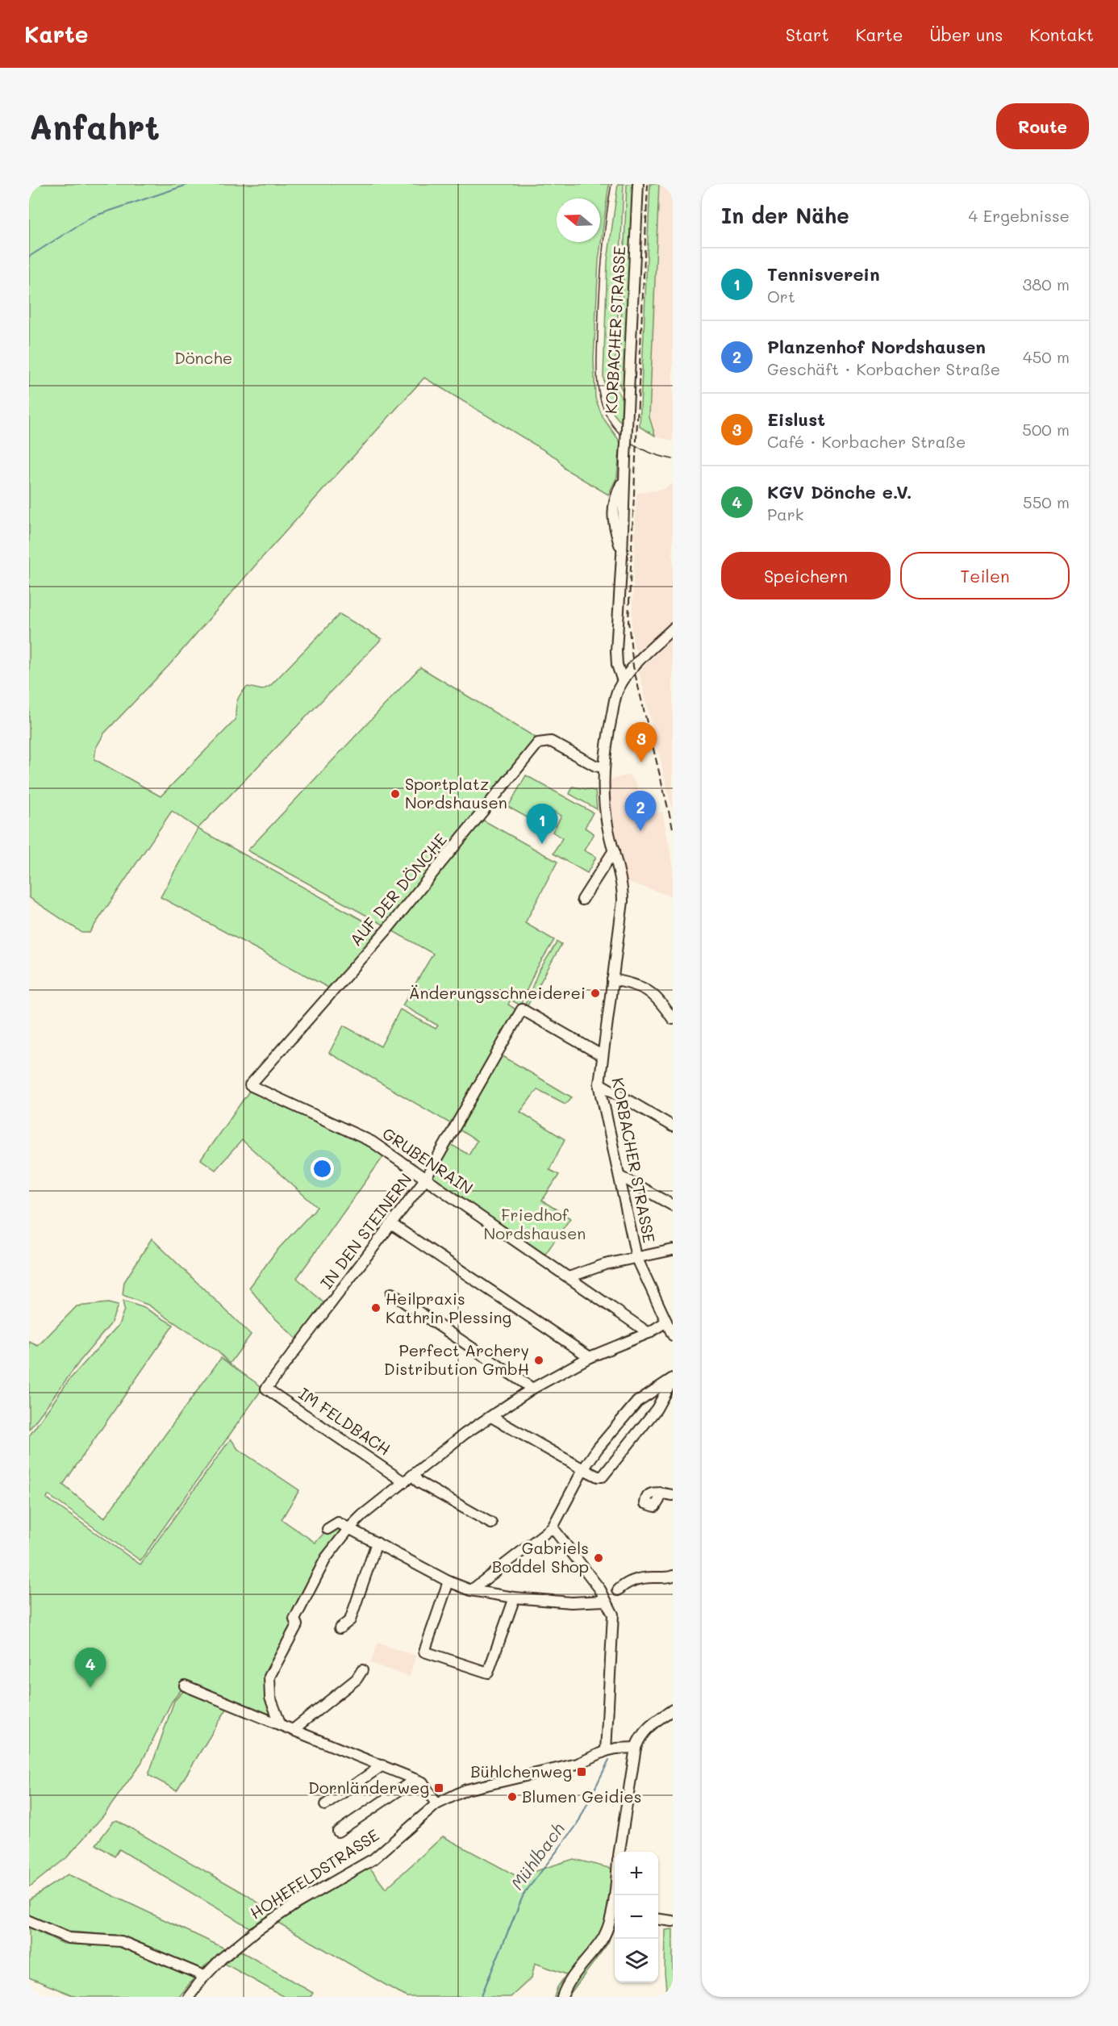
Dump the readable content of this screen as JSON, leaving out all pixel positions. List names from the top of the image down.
{
  "streets": {
    "street": [
      "KORBACHER STRASSE",
      "AUF DER DÖNCHE",
      "GRUBENRAIN",
      "IN DEN STEINERN",
      "IM FELDBACH",
      "HOHEFELDSTRASSE"
    ]
  },
  "crossings": [
    ["KORBACHER STRASSE", "AUF DER DÖNCHE"],
    ["KORBACHER STRASSE", "IN DEN STEINERN"],
    ["AUF DER DÖNCHE", "GRUBENRAIN"],
    ["GRUBENRAIN", "IN DEN STEINERN"],
    ["IN DEN STEINERN", "IM FELDBACH"]
  ],
  "water": ["Mühlbach"],
  "parks": ["Dönche", "Friedhof Nordshausen"],
  "places": {
    "other": [
      "Sportplatz Nordshausen",
      "Änderungsschneiderei",
      "Heilpraxis Kathrin Plessing",
      "Perfect Archery Distribution GmbH",
      "Gabriels Boddel Shop",
      "Blumen Geidies"
    ],
    "transit": ["Bühlchenweg", "Dornländerweg"]
  },
  "north": "left",
  "page": {
    "header": "Karte",
    "nav": [
      "Start",
      "Karte",
      "Über uns",
      "Kontakt"
    ],
    "buttons": [
      "Route",
      ["Speichern", "Teilen"]
    ],
    "title": "Anfahrt",
    "heading": ["In der Nähe", "4 Ergebnisse"],
    "list": [
      {
        "mark": "1",
        "name": "Tennisverein",
        "note": "Ort",
        "value": "380 m"
      },
      {
        "mark": "2",
        "name": "Planzenhof Nordshausen",
        "note": "Geschäft · Korbacher Straße",
        "value": "450 m"
      },
      {
        "mark": "3",
        "name": "Eislust",
        "note": "Café · Korbacher Straße",
        "value": "500 m"
      },
      {
        "mark": "4",
        "name": "KGV Dönche e.V.",
        "note": "Park",
        "value": "550 m"
      }
    ],
    "pins": [
      "3",
      "2",
      "1",
      "4"
    ],
    "map_buttons": ["+", "−"]
  }
}
